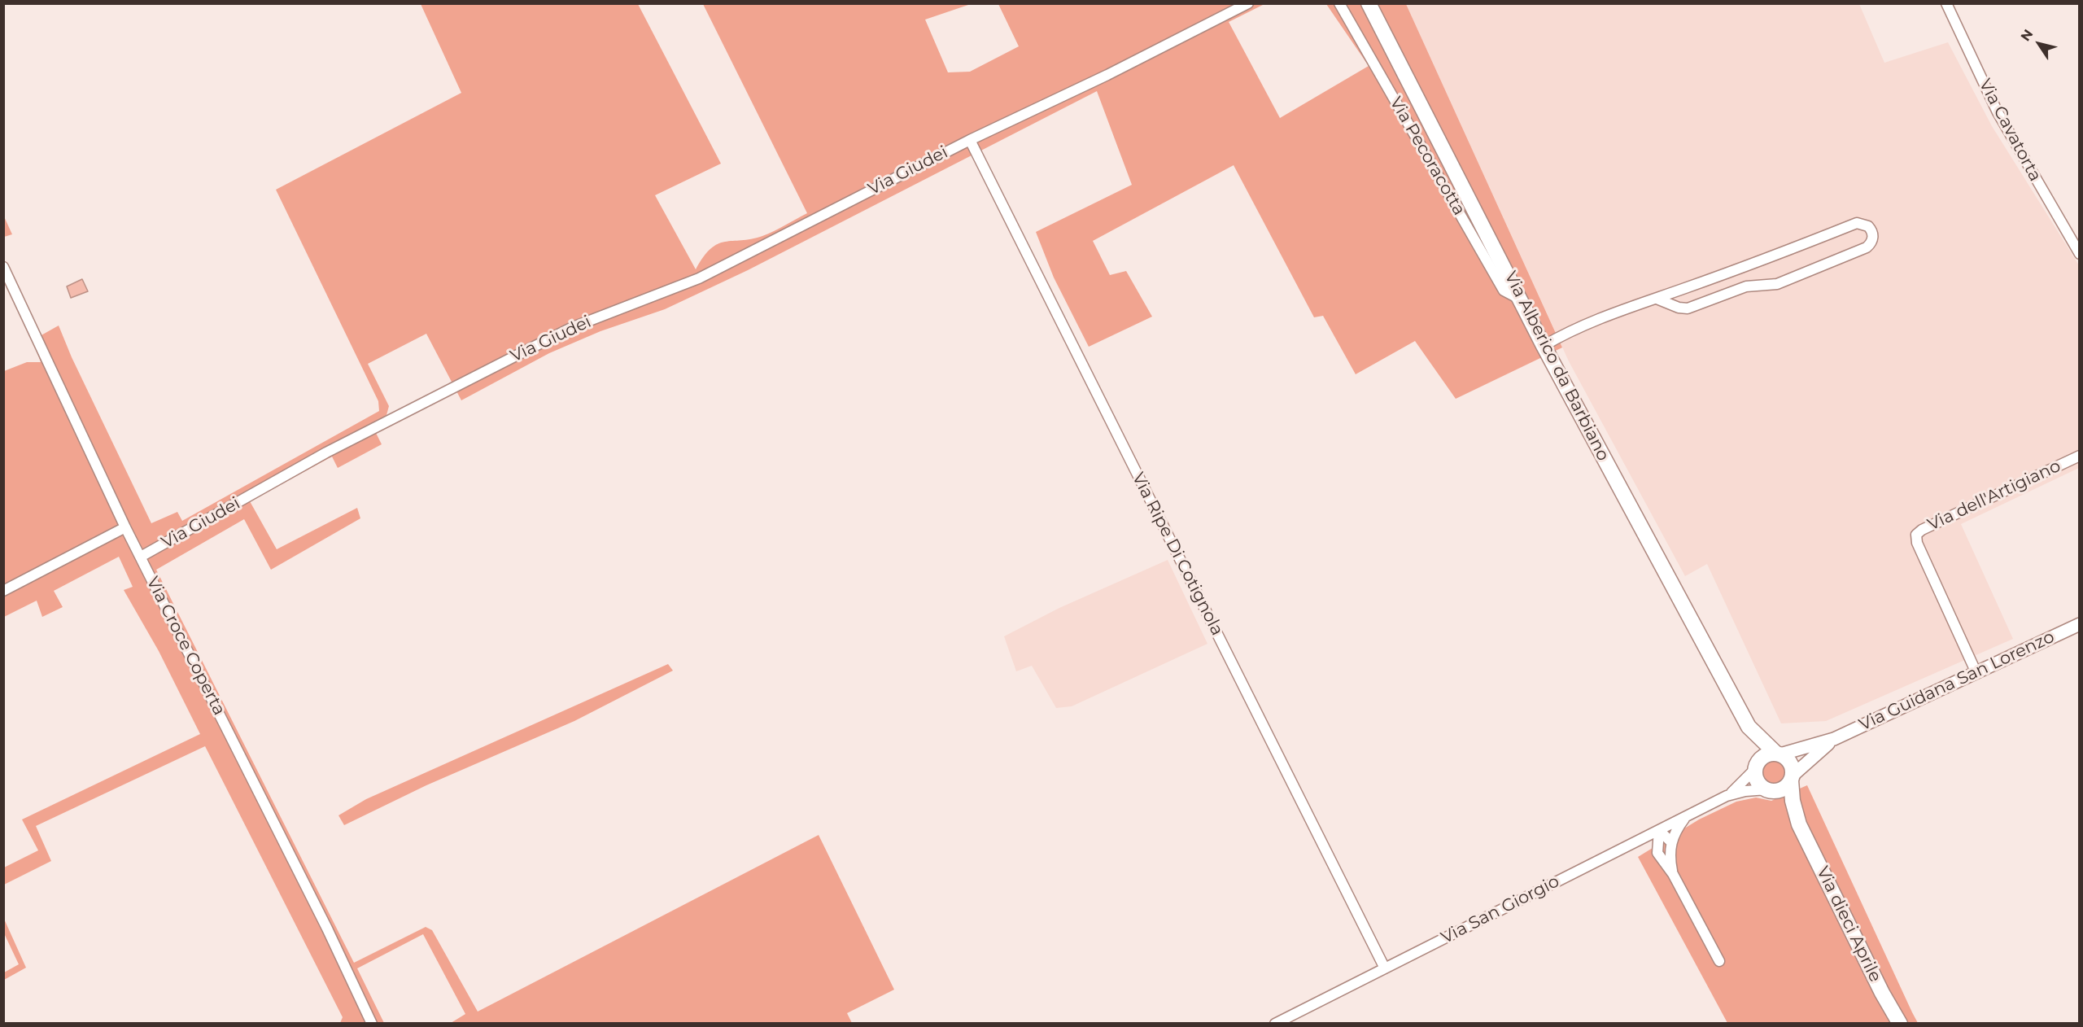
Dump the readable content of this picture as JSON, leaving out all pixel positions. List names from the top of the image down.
{
  "streets": {
    "main road": ["Via Alberico da Barbiano", "Via dieci Aprile"],
    "street": [
      "Via Cavatorta",
      "Via Pecoracotta",
      "Via Giudei",
      "Via dell'Artigiano",
      "Via Ripe Di Cotignola",
      "Via Croce Coperta",
      "Via Guidana San Lorenzo",
      "Via San Giorgio"
    ]
  },
  "crossings": [
    ["Via Pecoracotta", "Via Alberico da Barbiano"],
    ["Via Giudei", "Via Ripe Di Cotignola"],
    ["Via Giudei", "Via Croce Coperta"],
    ["Via Alberico da Barbiano", "Via San Giorgio"],
    ["Via Alberico da Barbiano", "Via dieci Aprile"],
    ["Via dell'Artigiano", "Via Guidana San Lorenzo"],
    ["Via Ripe Di Cotignola", "Via San Giorgio"],
    ["Via San Giorgio", "Via dieci Aprile"]
  ],
  "north": "top left"
}
